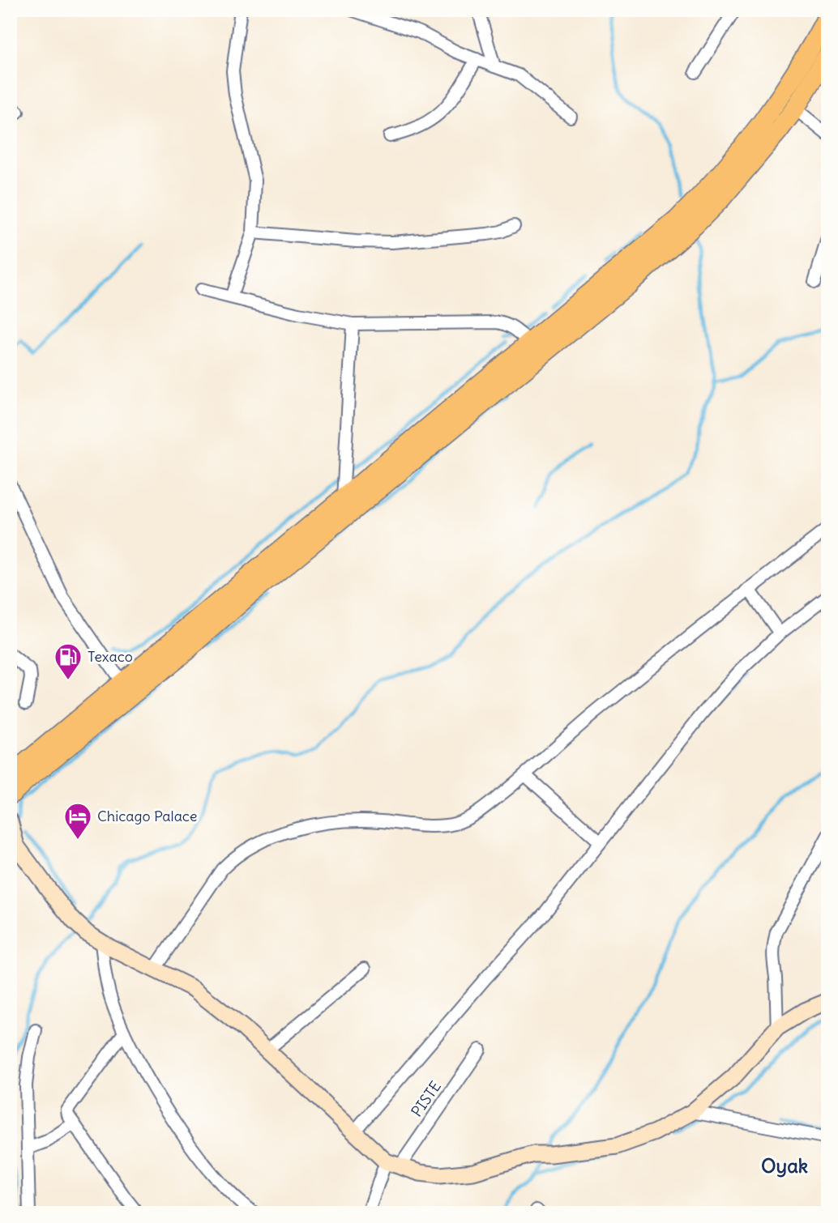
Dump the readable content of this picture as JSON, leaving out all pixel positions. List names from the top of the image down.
{
  "streets": {
    "street": ["PISTE"]
  },
  "districts": ["Oyak"],
  "places": {
    "fuel station": ["Texaco"],
    "hotel": ["Chicago Palace"]
  }
}
